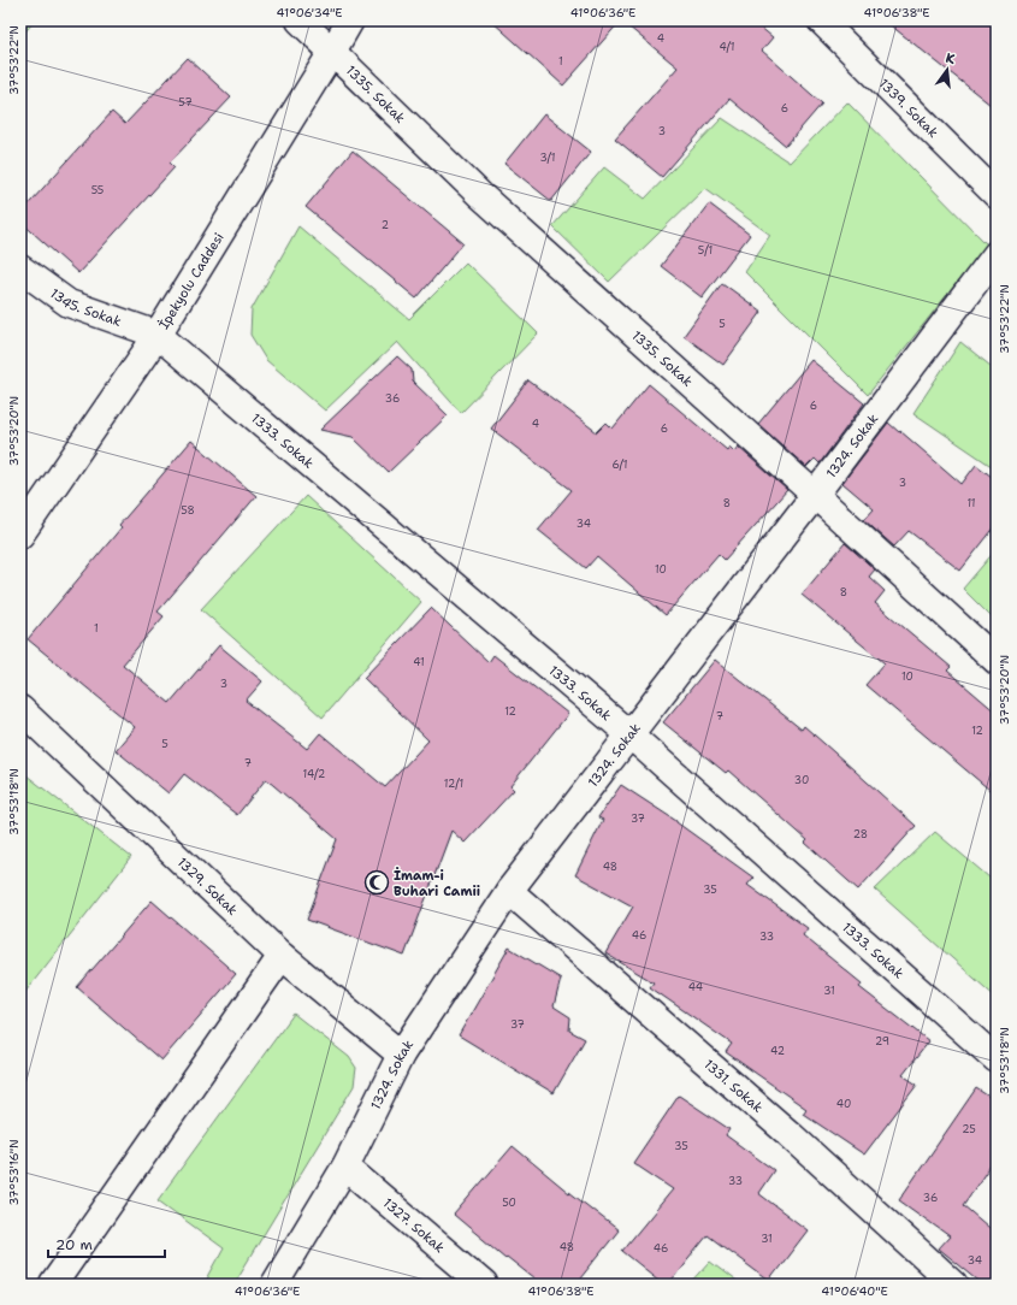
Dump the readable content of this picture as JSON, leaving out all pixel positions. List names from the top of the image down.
{
  "streets": {
    "street": [
      "1335. Sokak",
      "1339. Sokak",
      "İpekyolu Caddesi",
      "1345. Sokak",
      "1333. Sokak",
      "1324. Sokak",
      "1329. Sokak",
      "1331. Sokak",
      "1327. Sokak"
    ]
  },
  "crossings": [
    ["1335. Sokak", "İpekyolu Caddesi"],
    ["1335. Sokak", "1324. Sokak"],
    ["İpekyolu Caddesi", "1345. Sokak"],
    ["İpekyolu Caddesi", "1333. Sokak"],
    ["1345. Sokak", "1333. Sokak"],
    ["1333. Sokak", "1324. Sokak"],
    ["1324. Sokak", "1329. Sokak"],
    ["1324. Sokak", "1331. Sokak"],
    ["1324. Sokak", "1327. Sokak"]
  ],
  "places": {
    "mosque": ["İmam-i Buhari Camii"]
  },
  "house_numbers": [
    "4",
    "4/1",
    "1",
    "57",
    "6",
    "3",
    "3/1",
    "55",
    "2",
    "5/1",
    "5",
    "36",
    "6",
    "4",
    "6",
    "6/1",
    "3",
    "8",
    "11",
    "58",
    "34",
    "10",
    "8",
    "1",
    "41",
    "10",
    "3",
    "12",
    "7",
    "12",
    "5",
    "7",
    "14/2",
    "30",
    "12/1",
    "37",
    "28",
    "48",
    "35",
    "46",
    "33",
    "44",
    "31",
    "37",
    "29",
    "42",
    "40",
    "25",
    "35",
    "33",
    "36",
    "50",
    "31",
    "48",
    "46",
    "34"
  ],
  "scale_bar": "20 m",
  "north": "top",
  "coordinates": [
    "41°06'34\"E",
    "41°06'36\"E",
    "41°06'38\"E",
    "37°53'22\"N",
    "37°53'20\"N",
    "37°53'18\"N",
    "37°53'16\"N",
    "41°06'40\"E"
  ]
}
